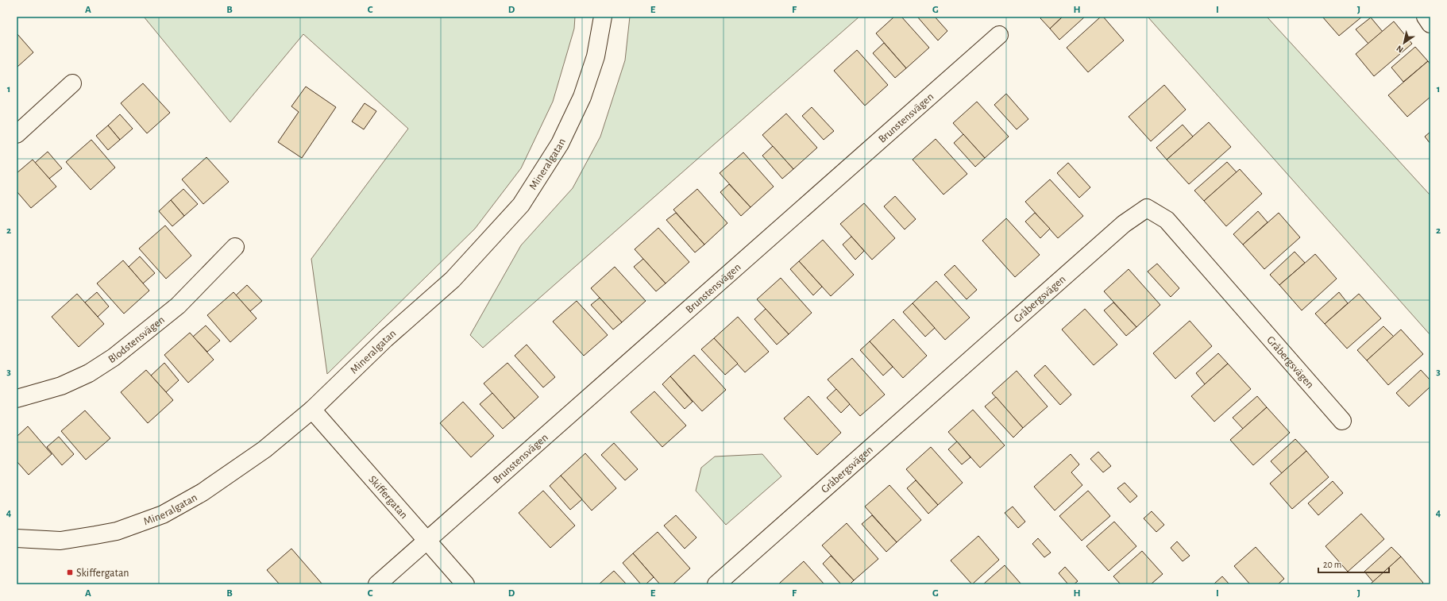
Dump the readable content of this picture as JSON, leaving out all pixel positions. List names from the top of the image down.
{
  "streets": {
    "street": [
      "Brunstensvägen",
      "Mineralgatan",
      "Gråbergsvägen",
      "Blodstensvägen",
      "Skiffergatan"
    ]
  },
  "crossings": [
    ["Brunstensvägen", "Skiffergatan"],
    ["Mineralgatan", "Skiffergatan"]
  ],
  "places": {
    "transit": ["Skiffergatan"]
  },
  "scale_bar": "20 m",
  "north": "bottom left",
  "grid": {
    "columns": [
      "A",
      "B",
      "C",
      "D",
      "E",
      "F",
      "G",
      "H",
      "I",
      "J"
    ],
    "rows": [
      "1",
      "2",
      "3",
      "4"
    ]
  }
}
